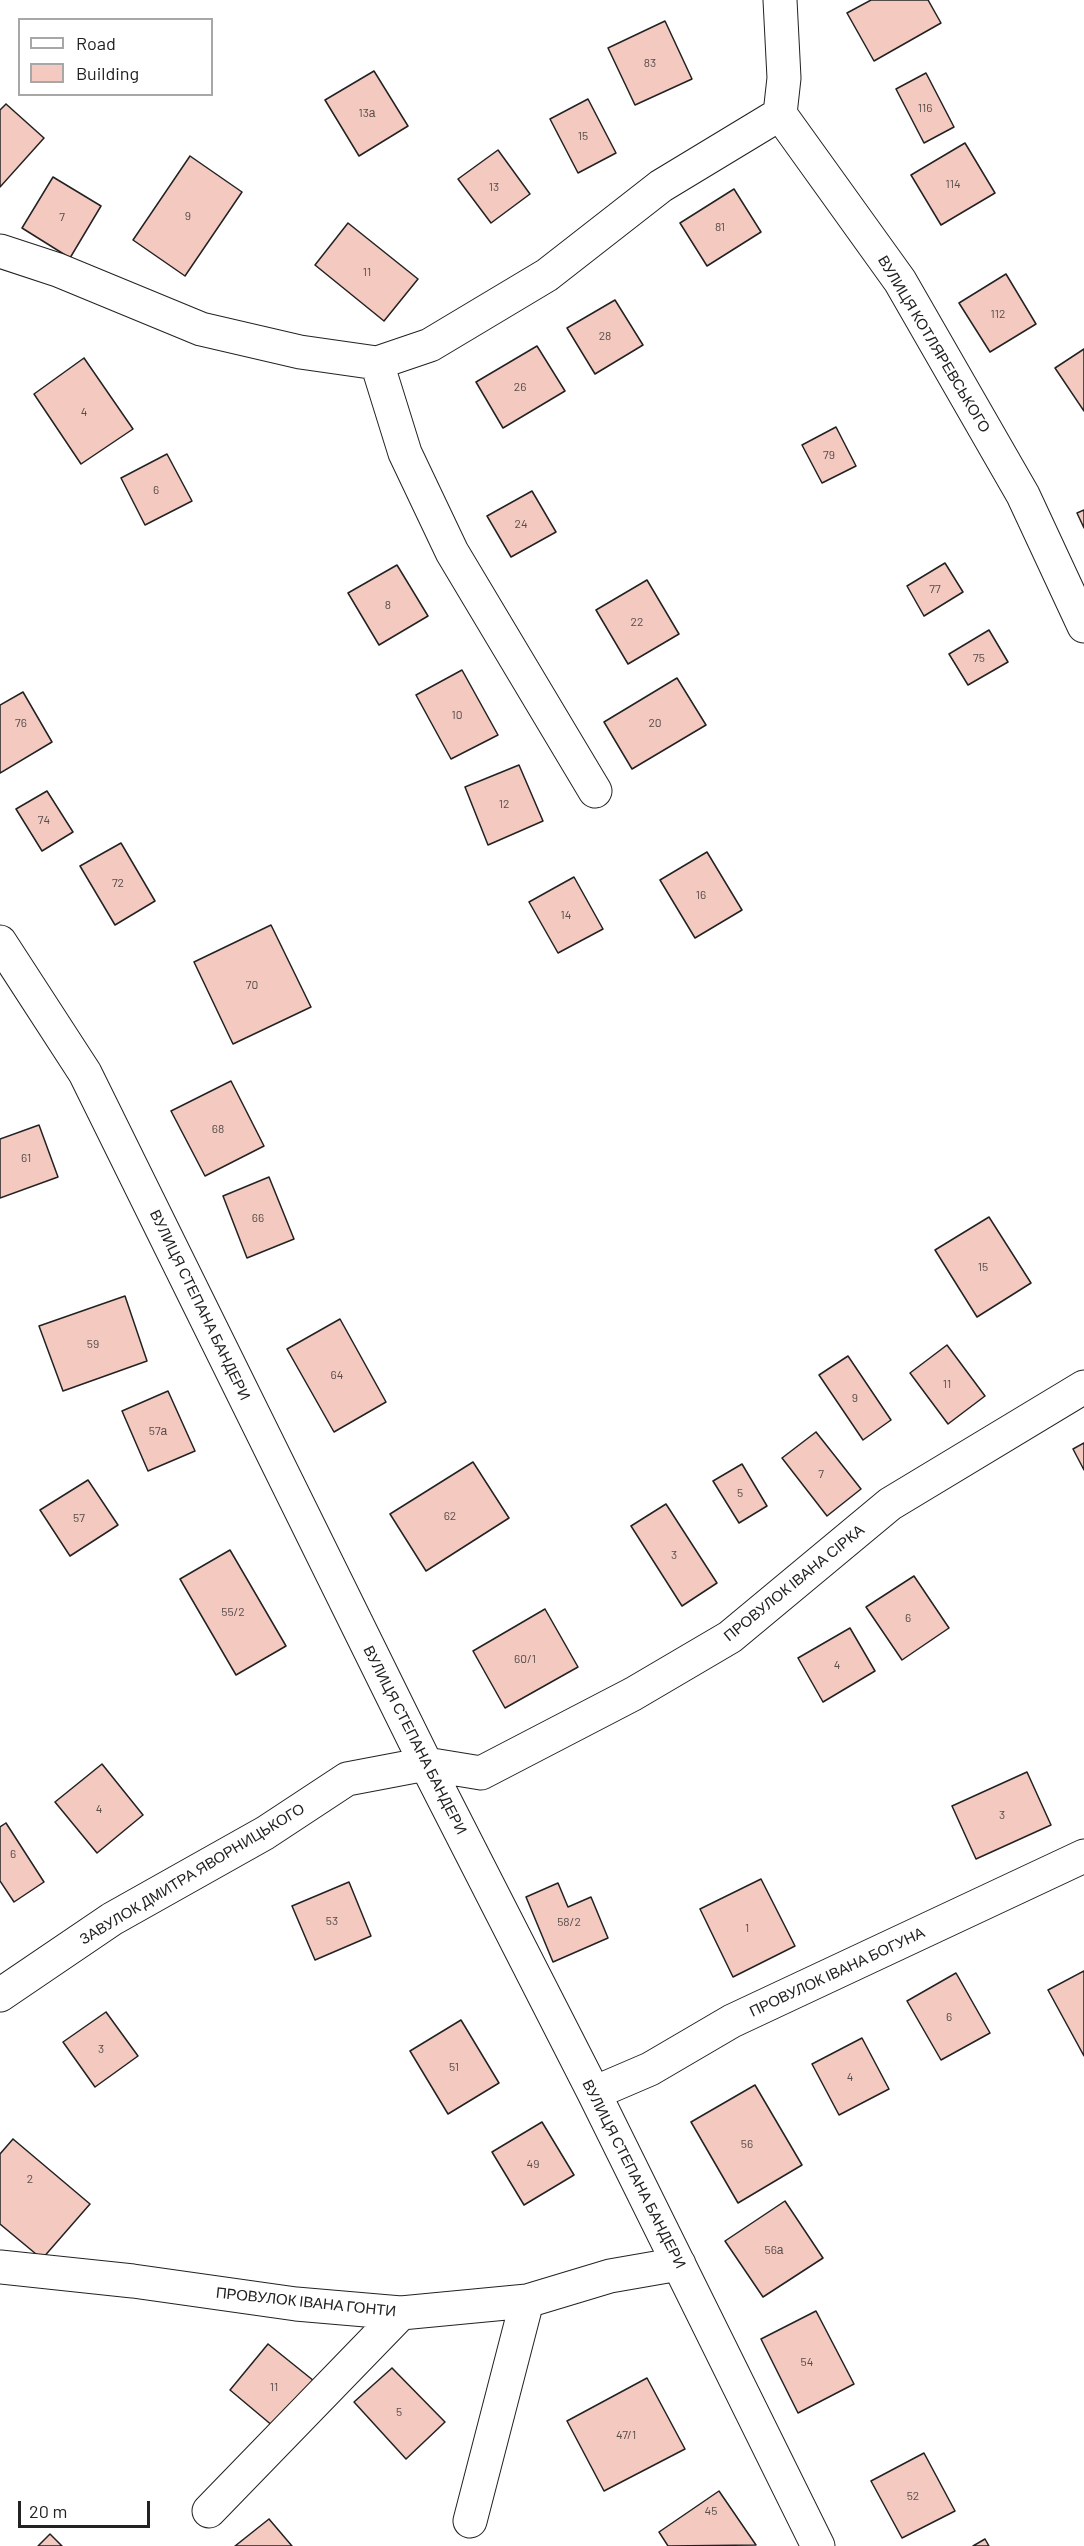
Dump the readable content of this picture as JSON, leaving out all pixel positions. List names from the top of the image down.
{
  "streets": {
    "street": [
      "ВУЛИЦЯ КОТЛЯРЕВСЬКОГО",
      "ВУЛИЦЯ СТЕПАНА БАНДЕРИ",
      "ПРОВУЛОК ІВАНА СІРКА",
      "ЗАВУЛОК ДМИТРА ЯВОРНИЦЬКОГО",
      "ПРОВУЛОК ІВАНА БОГУНА",
      "ПРОВУЛОК ІВАНА ГОНТИ"
    ]
  },
  "crossings": [
    ["ВУЛИЦЯ СТЕПАНА БАНДЕРИ", "ПРОВУЛОК ІВАНА СІРКА"],
    ["ВУЛИЦЯ СТЕПАНА БАНДЕРИ", "ЗАВУЛОК ДМИТРА ЯВОРНИЦЬКОГО"],
    ["ВУЛИЦЯ СТЕПАНА БАНДЕРИ", "ПРОВУЛОК ІВАНА БОГУНА"],
    ["ВУЛИЦЯ СТЕПАНА БАНДЕРИ", "ПРОВУЛОК ІВАНА ГОНТИ"],
    ["ПРОВУЛОК ІВАНА СІРКА", "ЗАВУЛОК ДМИТРА ЯВОРНИЦЬКОГО"]
  ],
  "house_numbers": [
    "83",
    "116",
    "13а",
    "15",
    "114",
    "13",
    "9",
    "7",
    "81",
    "11",
    "112",
    "28",
    "26",
    "4",
    "79",
    "6",
    "24",
    "77",
    "8",
    "22",
    "75",
    "10",
    "76",
    "20",
    "12",
    "74",
    "72",
    "16",
    "14",
    "70",
    "68",
    "61",
    "66",
    "15",
    "59",
    "64",
    "11",
    "9",
    "57а",
    "7",
    "5",
    "62",
    "57",
    "3",
    "55/2",
    "6",
    "60/1",
    "4",
    "4",
    "3",
    "6",
    "53",
    "58/2",
    "1",
    "6",
    "3",
    "51",
    "4",
    "56",
    "49",
    "2",
    "56а",
    "54",
    "11",
    "5",
    "47/1",
    "52",
    "45"
  ],
  "legend": ["Road", "Building"],
  "scale_bar": "20 m"
}
